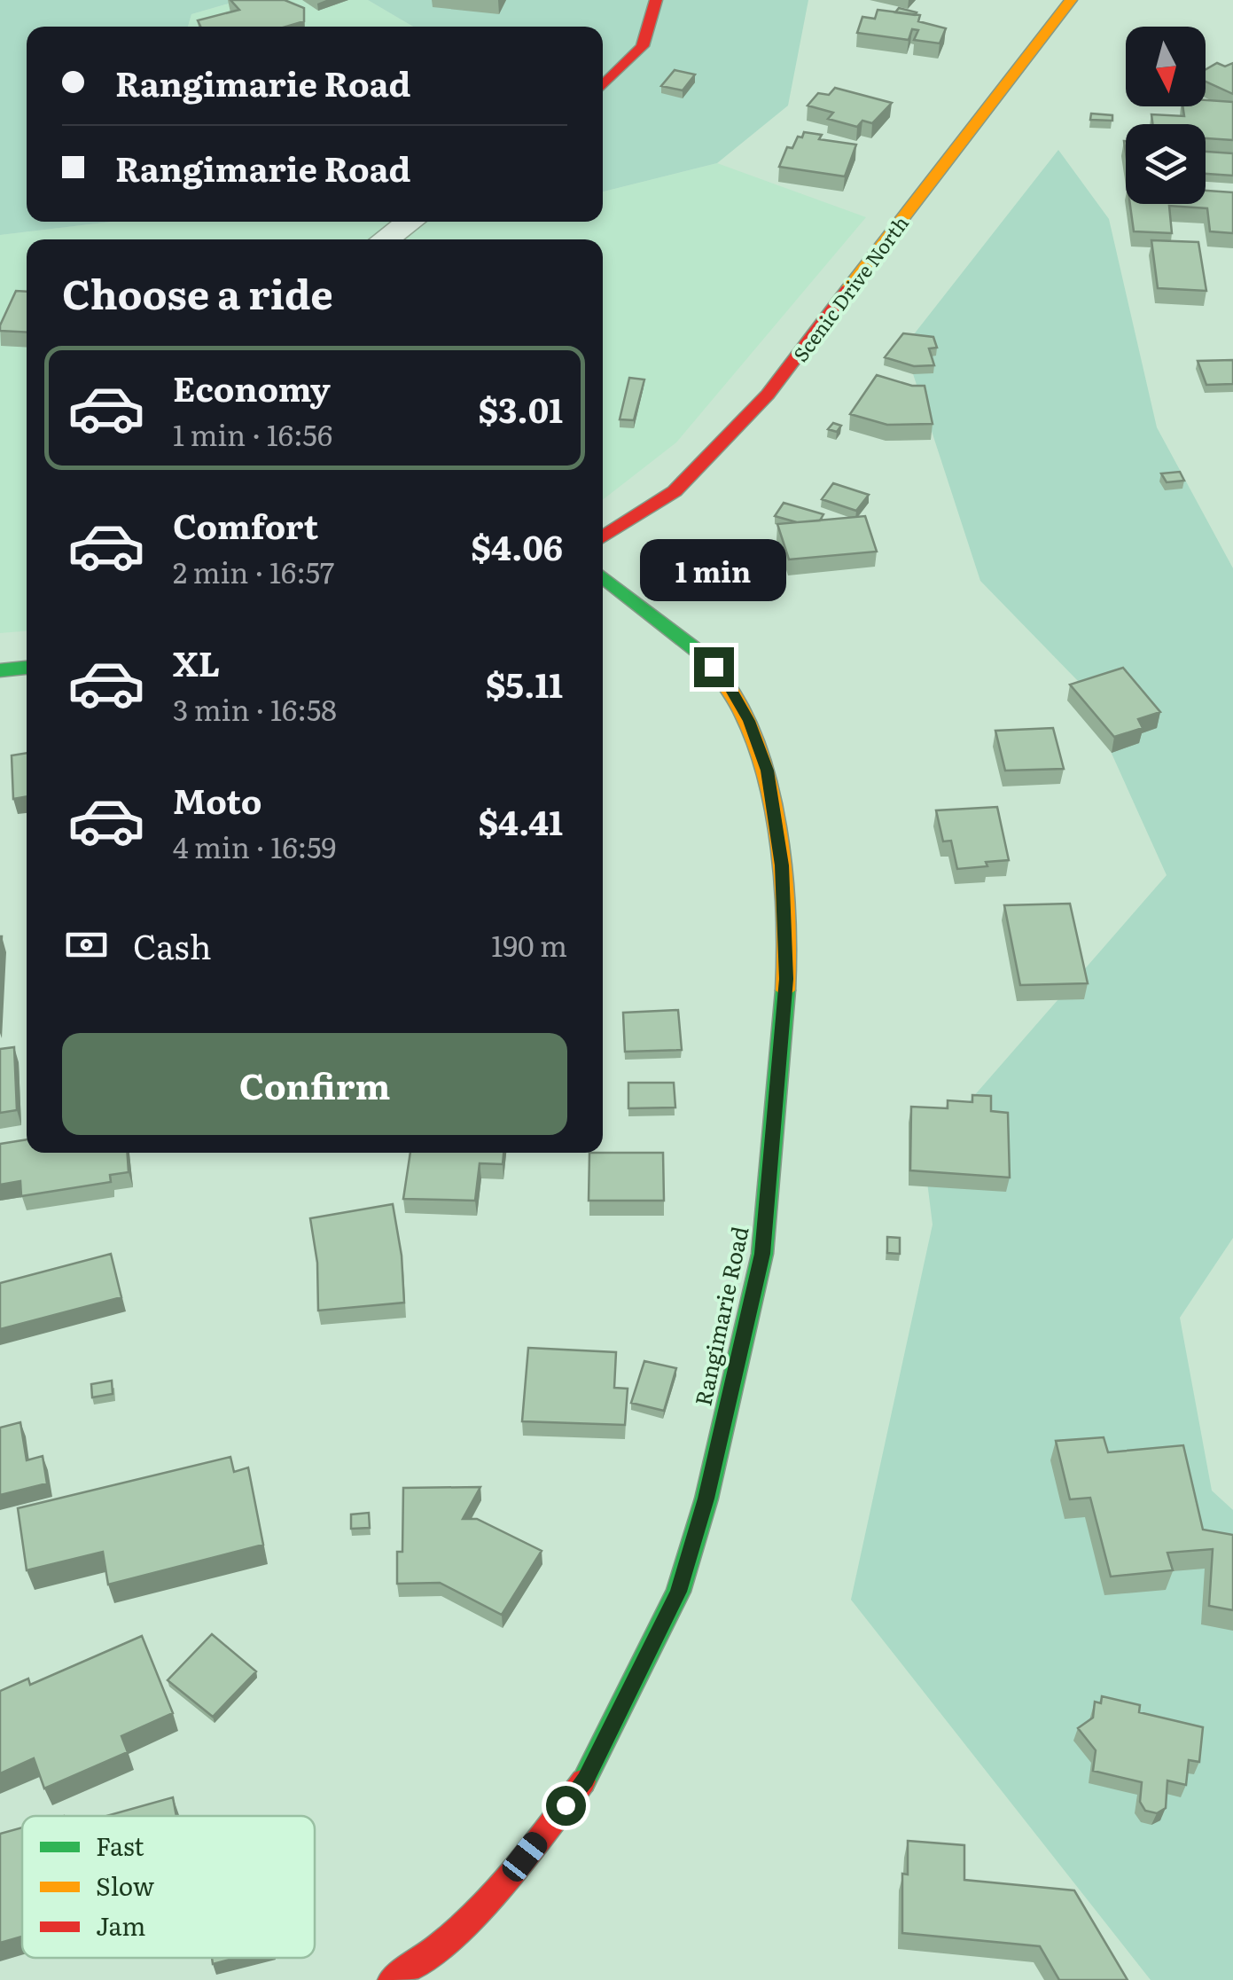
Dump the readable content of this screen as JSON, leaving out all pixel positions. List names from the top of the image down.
{
  "streets": {
    "street": ["Scenic Drive North", "Rangimarie Road"]
  },
  "legend": ["Fast", "Slow", "Jam"],
  "north": "bottom",
  "page": {
    "banner": ["Rangimarie Road", "Rangimarie Road"],
    "heading": "Choose a ride",
    "list": [
      {
        "name": "Economy",
        "note": "1 min · 16:56",
        "value": "$3.01"
      },
      {
        "name": "Comfort",
        "note": "2 min · 16:57",
        "value": "$4.06"
      },
      {
        "name": "XL",
        "note": "3 min · 16:58",
        "value": "$5.11"
      },
      {
        "name": "Moto",
        "note": "4 min · 16:59",
        "value": "$4.41"
      }
    ],
    "bubble": "1 min",
    "pay": ["Cash", "190 m"],
    "buttons": "Confirm"
  }
}
